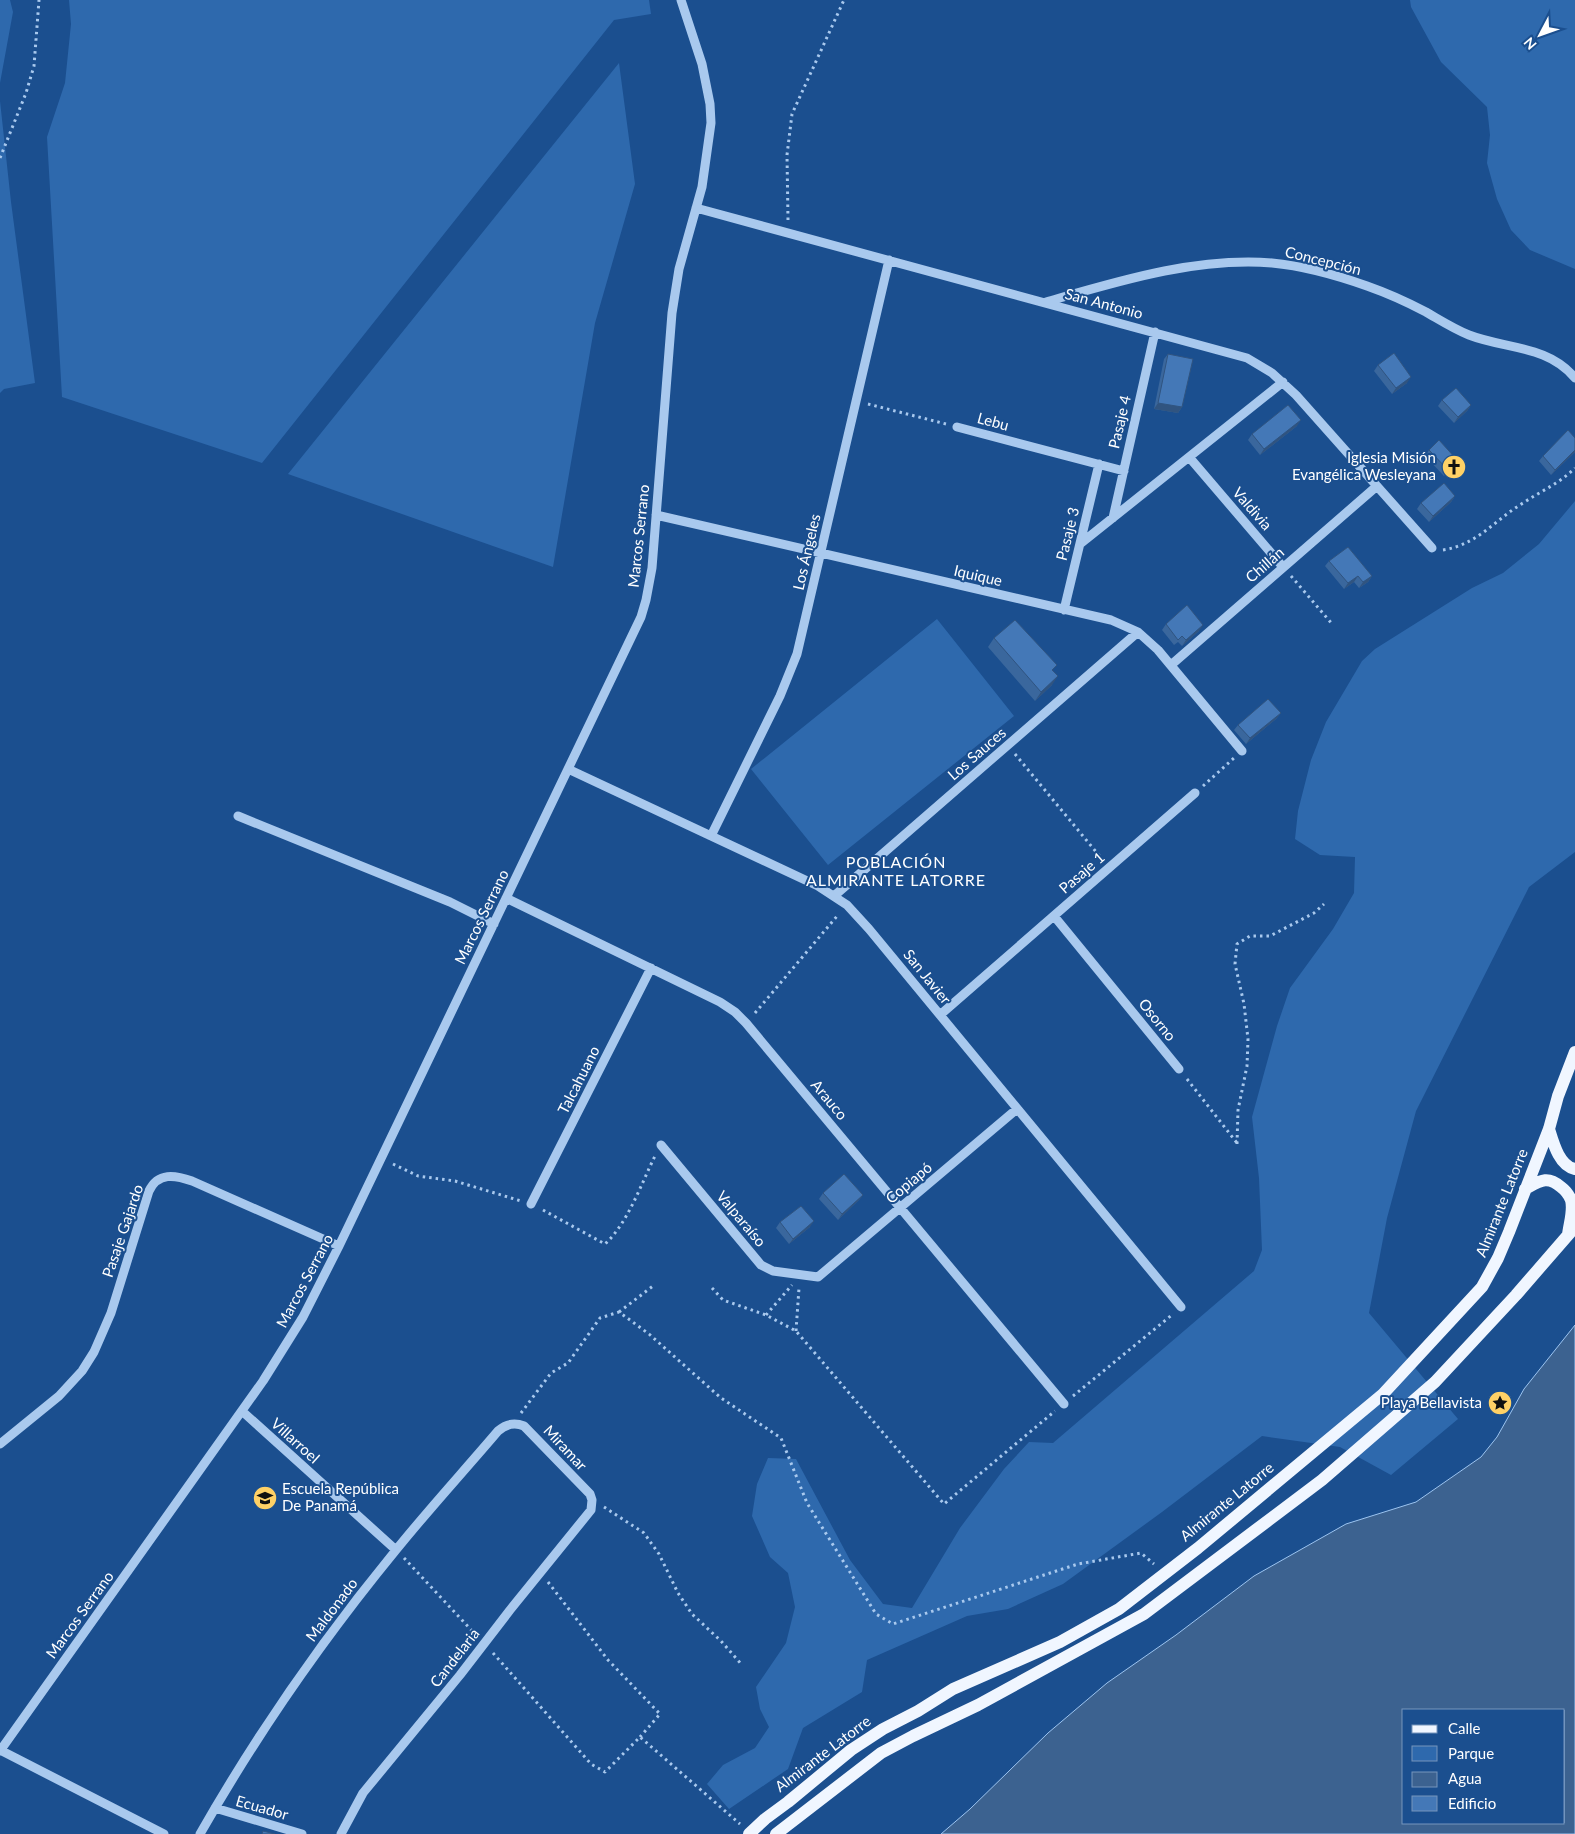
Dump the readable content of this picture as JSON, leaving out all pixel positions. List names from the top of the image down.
{
  "streets": {
    "main road": ["Almirante Latorre"],
    "street": [
      "Concepción",
      "San Antonio",
      "Lebu",
      "Pasaje 4",
      "Valdivia",
      "Pasaje 3",
      "Marcos Serrano",
      "Los Ángeles",
      "Chillán",
      "Iquique",
      "Los Sauces",
      "Pasaje 1",
      "San Javier",
      "Osorno",
      "Talcahuano",
      "Arauco",
      "Copiapó",
      "Valparaíso",
      "Pasaje Gajardo",
      "Villarroel",
      "Miramar",
      "Maldonado",
      "Candelaria",
      "Ecuador"
    ]
  },
  "crossings": [
    ["Concepción", "San Antonio"],
    ["San Antonio", "Pasaje 4"],
    ["San Antonio", "Marcos Serrano"],
    ["San Antonio", "Los Ángeles"],
    ["San Antonio", "Chillán"],
    ["Lebu", "Pasaje 4"],
    ["Lebu", "Pasaje 3"],
    ["Lebu", "Los Ángeles"],
    ["Valdivia", "Chillán"],
    ["Pasaje 3", "Iquique"],
    ["Marcos Serrano", "Iquique"],
    ["Marcos Serrano", "San Javier"],
    ["Marcos Serrano", "Arauco"],
    ["Marcos Serrano", "Pasaje Gajardo"],
    ["Marcos Serrano", "Villarroel"],
    ["Los Ángeles", "Iquique"],
    ["Los Ángeles", "San Javier"],
    ["Chillán", "Iquique"],
    ["Iquique", "Los Sauces"],
    ["Los Sauces", "San Javier"],
    ["Pasaje 1", "San Javier"],
    ["Pasaje 1", "Osorno"],
    ["San Javier", "Copiapó"],
    ["Talcahuano", "Arauco"],
    ["Arauco", "Copiapó"],
    ["Copiapó", "Valparaíso"],
    ["Villarroel", "Maldonado"],
    ["Miramar", "Maldonado"],
    ["Miramar", "Candelaria"],
    ["Maldonado", "Ecuador"]
  ],
  "districts": ["POBLACIÓN ALMIRANTE LATORRE"],
  "places": {
    "church": ["Iglesia Misión Evangélica Wesleyana"],
    "place": ["Playa Bellavista"],
    "school or university": ["Escuela República De Panamá"]
  },
  "legend": [
    "Calle",
    "Parque",
    "Agua",
    "Edificio"
  ],
  "north": "bottom left"
}
